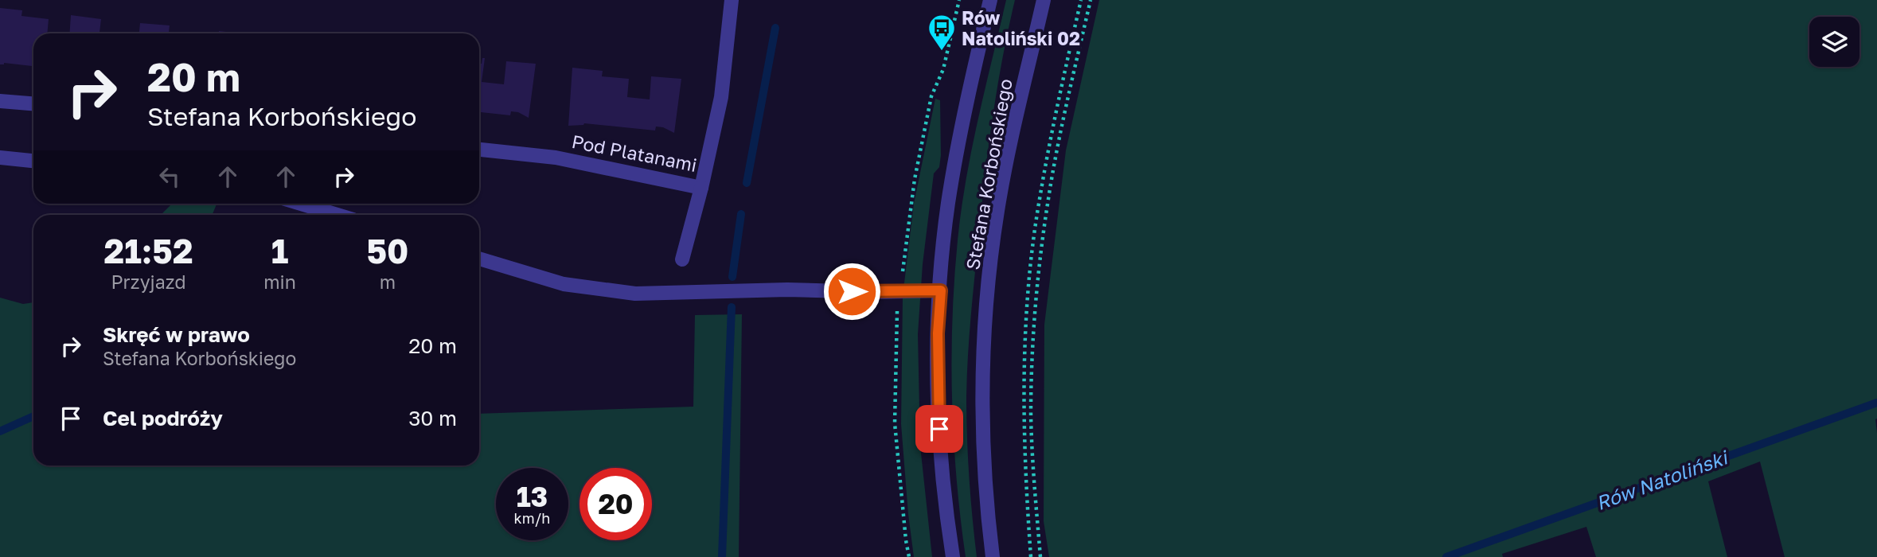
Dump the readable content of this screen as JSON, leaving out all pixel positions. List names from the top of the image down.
{
  "streets": {
    "street": ["Pod Platanami", "Stefana Korbońskiego"]
  },
  "water": ["Rów Natoliński"],
  "places": {
    "bus stop": ["Rów Natoliński 02"]
  },
  "page": {
    "turn": ["20 m", "Stefana Korbońskiego"],
    "eta": [
      "21:52",
      "Przyjazd",
      "1",
      "min",
      "50",
      "m"
    ],
    "list": [
      {
        "name": "Skręć w prawo",
        "note": "Stefana Korbońskiego",
        "value": "20 m"
      },
      {
        "name": "Cel podróży",
        "value": "30 m"
      }
    ],
    "speed": "13 km/h",
    "limit": "20"
  }
}
